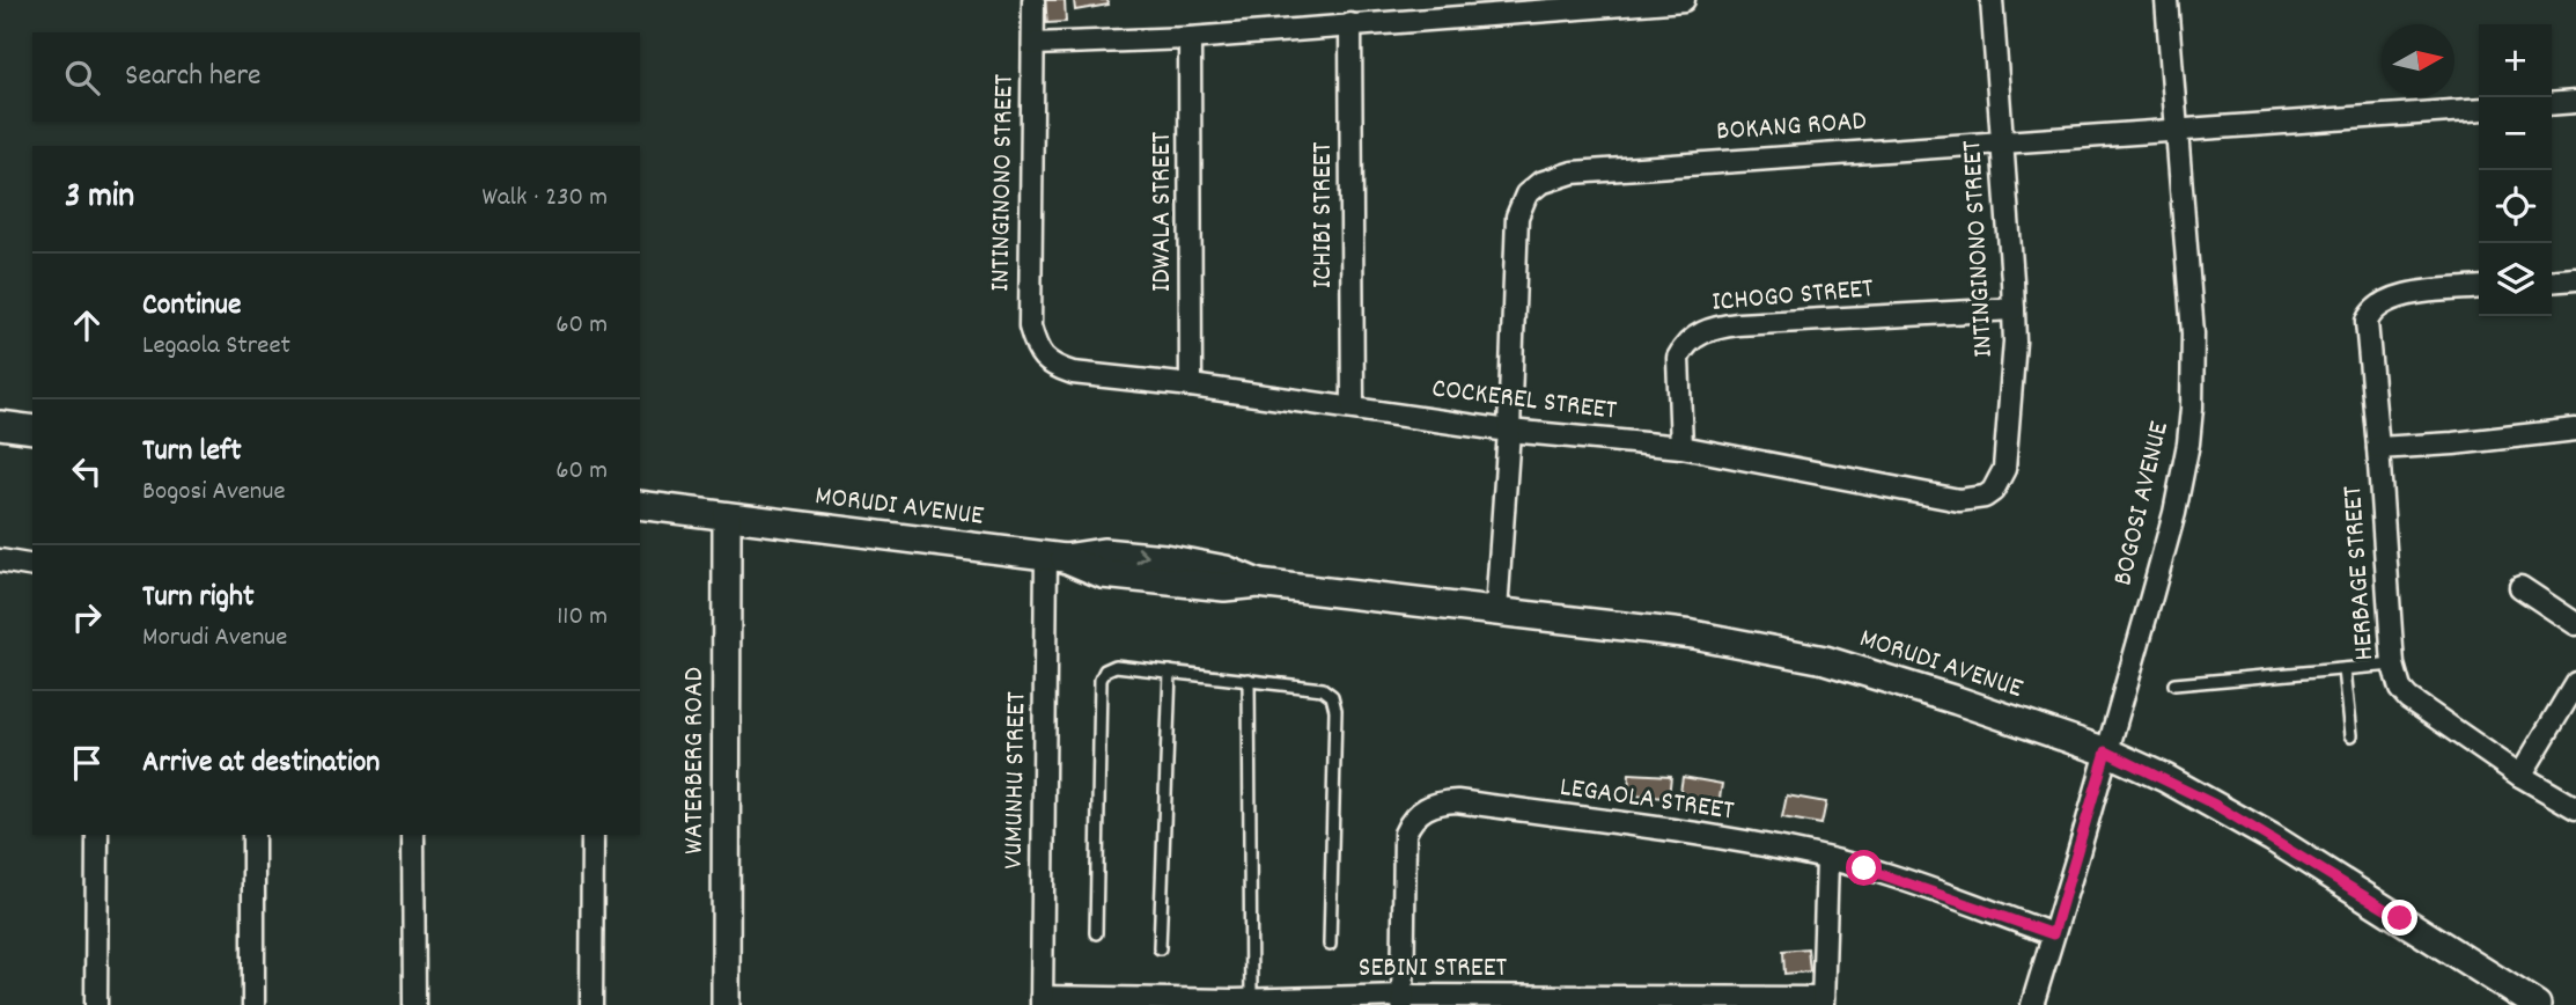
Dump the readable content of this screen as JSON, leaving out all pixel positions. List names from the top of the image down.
{
  "streets": {
    "street": [
      "BOKANG ROAD",
      "INTINGINONO STREET",
      "IDWALA STREET",
      "ICHIBI STREET",
      "ICHOGO STREET",
      "COCKEREL STREET",
      "BOGOSI AVENUE",
      "MORUDI AVENUE",
      "HERBAGE STREET",
      "WATERBERG ROAD",
      "VUMUNHU STREET",
      "LEGAOLA STREET",
      "SEBINI STREET"
    ]
  },
  "crossings": [
    ["BOKANG ROAD", "INTINGINONO STREET"],
    ["BOKANG ROAD", "COCKEREL STREET"],
    ["BOKANG ROAD", "BOGOSI AVENUE"],
    ["BOKANG ROAD", "MORUDI AVENUE"],
    ["INTINGINONO STREET", "ICHOGO STREET"],
    ["INTINGINONO STREET", "COCKEREL STREET"],
    ["IDWALA STREET", "COCKEREL STREET"],
    ["ICHIBI STREET", "COCKEREL STREET"],
    ["ICHOGO STREET", "COCKEREL STREET"],
    ["BOGOSI AVENUE", "MORUDI AVENUE"],
    ["BOGOSI AVENUE", "LEGAOLA STREET"],
    ["MORUDI AVENUE", "WATERBERG ROAD"],
    ["MORUDI AVENUE", "VUMUNHU STREET"],
    ["VUMUNHU STREET", "SEBINI STREET"],
    ["LEGAOLA STREET", "SEBINI STREET"]
  ],
  "north": "right",
  "page": {
    "map_buttons": ["+", "−"],
    "search": "Search here",
    "heading": ["3 min", "Walk · 230 m"],
    "list": [
      ["Continue", "Legaola Street", "60 m"],
      ["Turn left", "Bogosi Avenue", "60 m"],
      ["Turn right", "Morudi Avenue", "110 m"],
      "Arrive at destination"
    ]
  }
}
